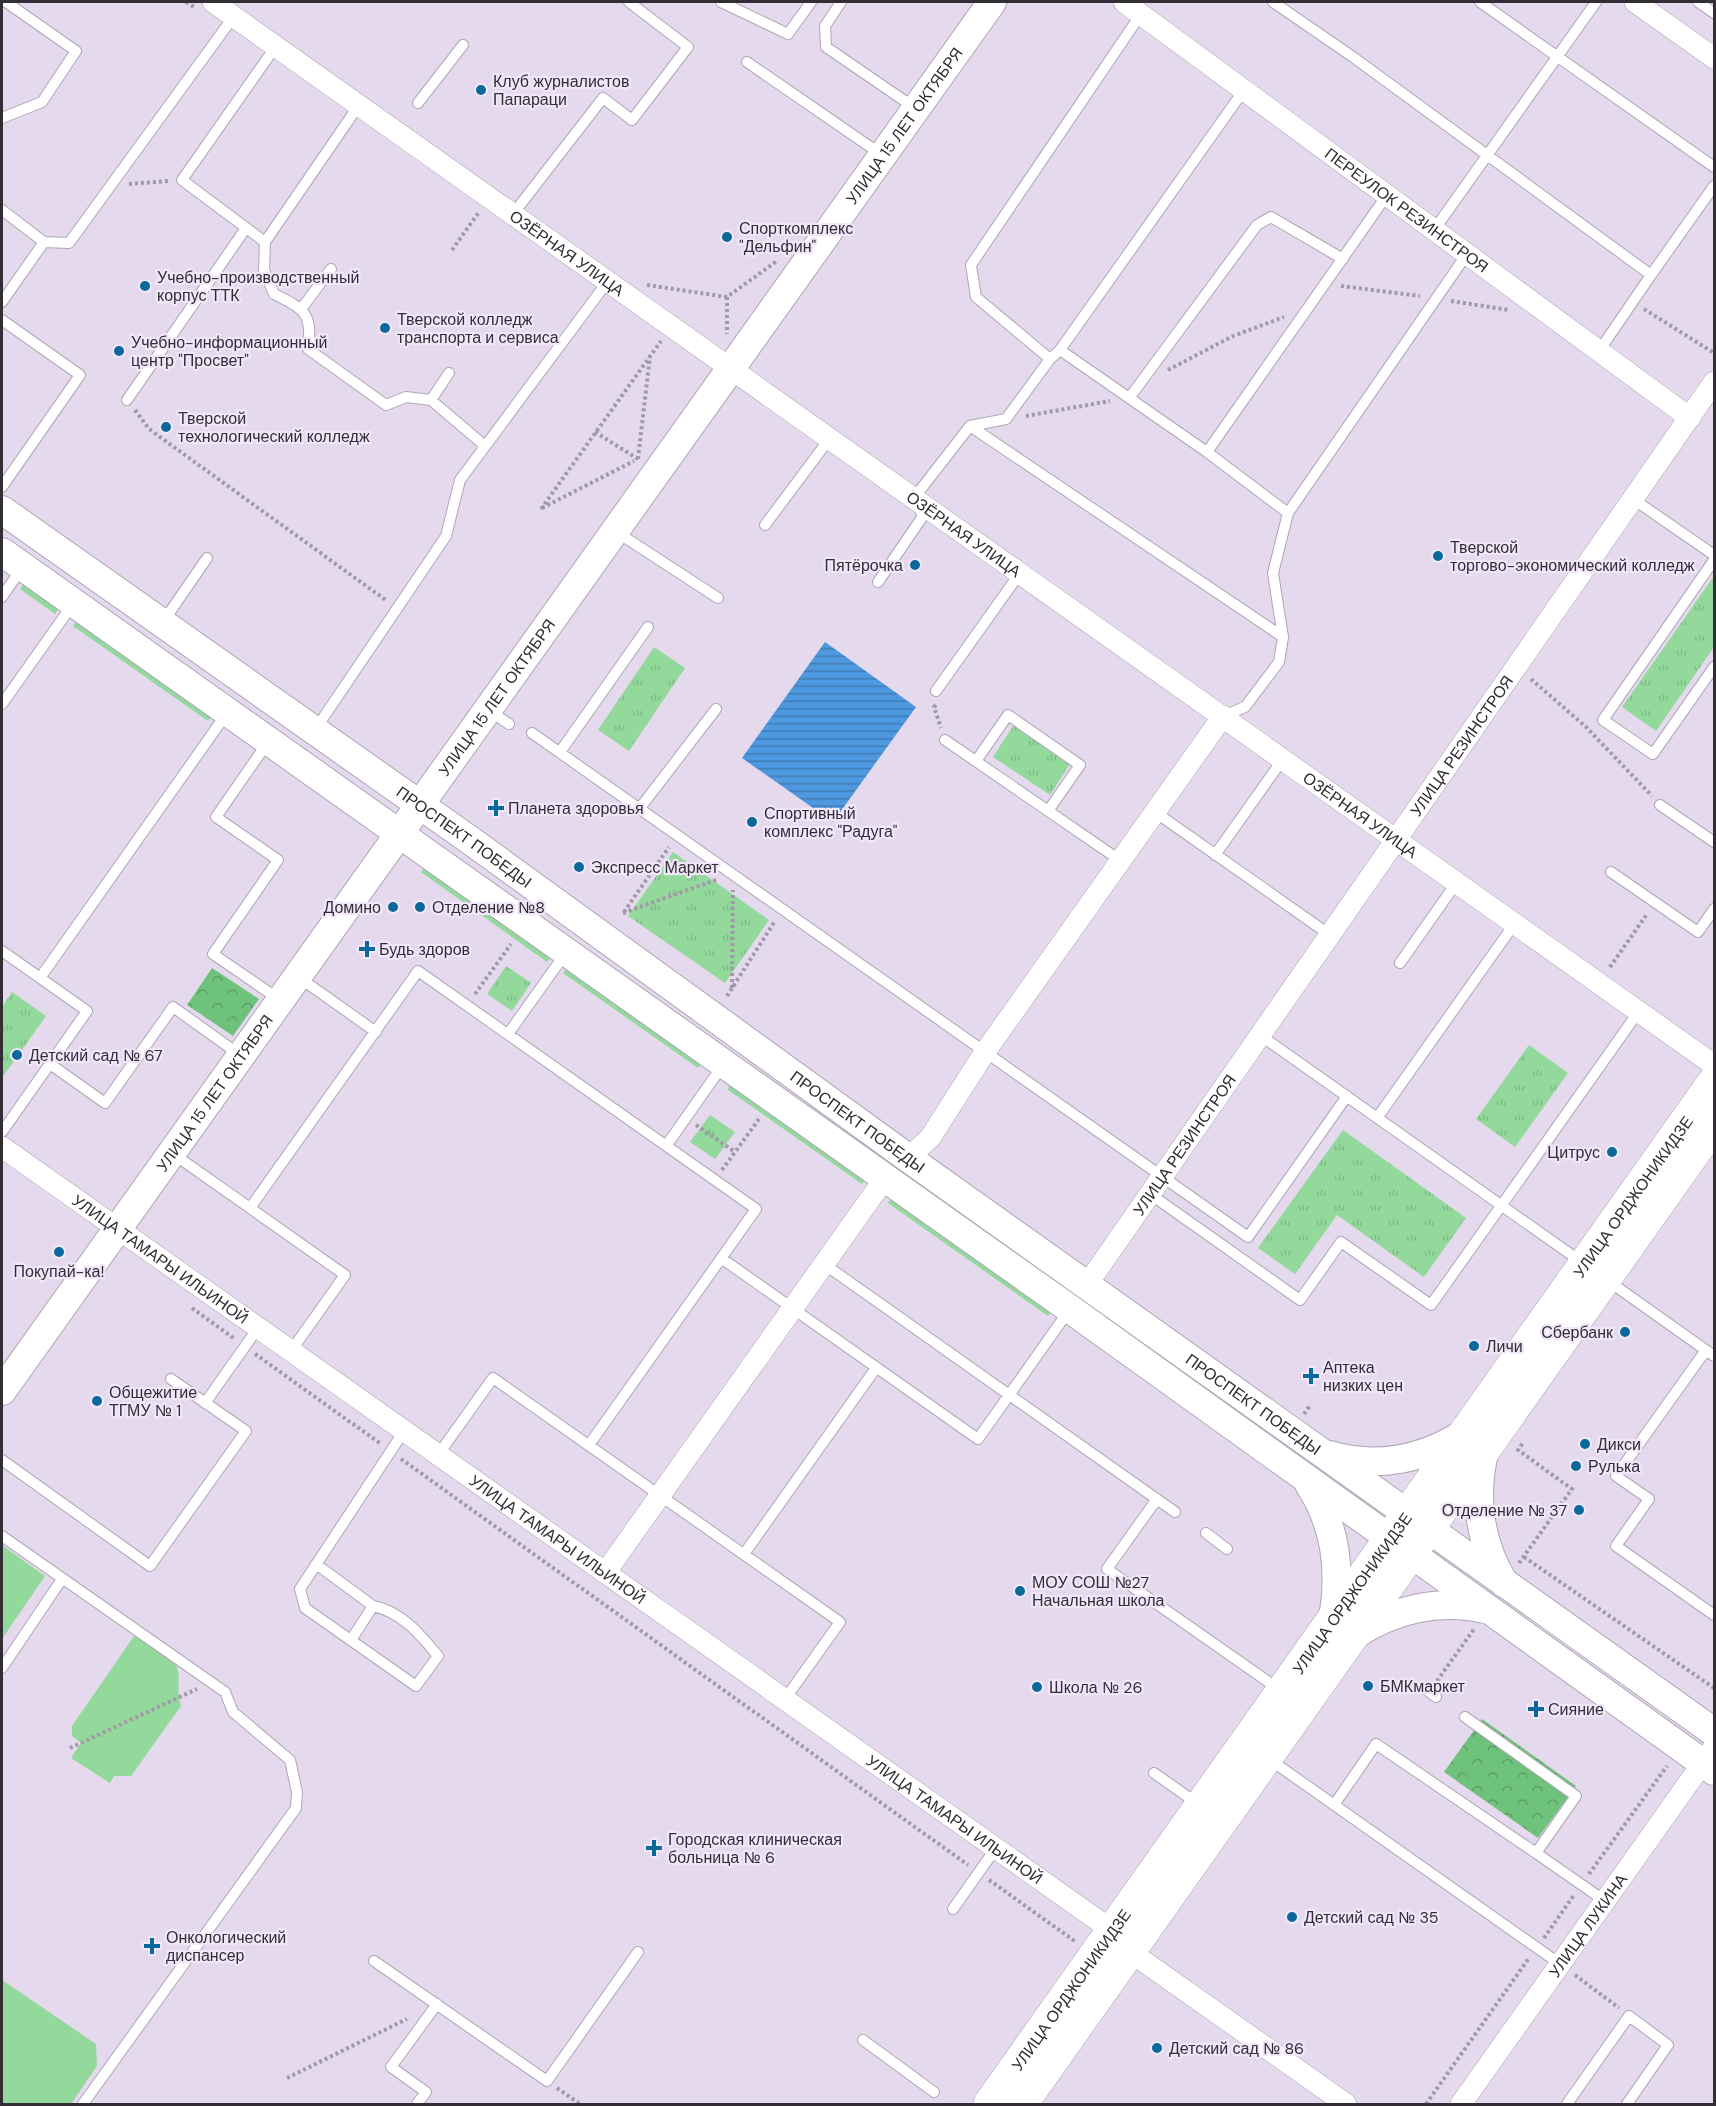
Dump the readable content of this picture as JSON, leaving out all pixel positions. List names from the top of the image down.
{
  "streets": {
    "main road": ["УЛИЦА 15 ЛЕТ ОКТЯБРЯ", "ПРОСПЕКТ ПОБЕДЫ", "УЛИЦА ОРДЖОНИКИДЗЕ"],
    "street": [
      "ПЕРЕУЛОК РЕЗИНСТРОЯ",
      "ОЗЁРНАЯ УЛИЦА",
      "УЛИЦА РЕЗИНСТРОЯ",
      "УЛИЦА ТАМАРЫ ИЛЬИНОЙ",
      "УЛИЦА ЛУКИНА"
    ]
  },
  "crossings": [
    ["УЛИЦА 15 ЛЕТ ОКТЯБРЯ", "ОЗЁРНАЯ УЛИЦА"],
    ["УЛИЦА 15 ЛЕТ ОКТЯБРЯ", "ПРОСПЕКТ ПОБЕДЫ"],
    ["УЛИЦА 15 ЛЕТ ОКТЯБРЯ", "УЛИЦА ТАМАРЫ ИЛЬИНОЙ"],
    ["ПЕРЕУЛОК РЕЗИНСТРОЯ", "УЛИЦА РЕЗИНСТРОЯ"],
    ["ОЗЁРНАЯ УЛИЦА", "УЛИЦА РЕЗИНСТРОЯ"],
    ["УЛИЦА РЕЗИНСТРОЯ", "ПРОСПЕКТ ПОБЕДЫ"],
    ["ПРОСПЕКТ ПОБЕДЫ", "УЛИЦА ОРДЖОНИКИДЗЕ"],
    ["ПРОСПЕКТ ПОБЕДЫ", "УЛИЦА ЛУКИНА"],
    ["УЛИЦА ОРДЖОНИКИДЗЕ", "УЛИЦА ТАМАРЫ ИЛЬИНОЙ"]
  ],
  "places": {
    "other": [
      "Клуб журналистов Папараци",
      "Спорткомплекс \"Дельфин\"",
      "Учебно-производственный корпус ТТК",
      "Тверской колледж транспорта и сервиса",
      "Учебно-информационный центр \"Просвет\"",
      "Тверской технологический колледж",
      "Тверской торгово-экономический колледж",
      "Пятёрочка",
      "Спортивный комплекс \"Радуга\"",
      "Экспресс Маркет",
      "Домино",
      "Отделение №8",
      "Детский сад № 67",
      "Цитрус",
      "Покупай-ка!",
      "Сбербанк",
      "Личи",
      "Общежитие ТГМУ № 1",
      "Дикси",
      "Рулька",
      "Отделение № 37",
      "МОУ СОШ №27 Начальная школа",
      "БМКмаркет",
      "Школа № 26",
      "Детский сад № 35",
      "Детский сад № 86"
    ],
    "health": [
      "Планета здоровья",
      "Будь здоров",
      "Аптека низких цен",
      "Сияние",
      "Городская клиническая больница № 6",
      "Онкологический диспансер"
    ]
  }
}
